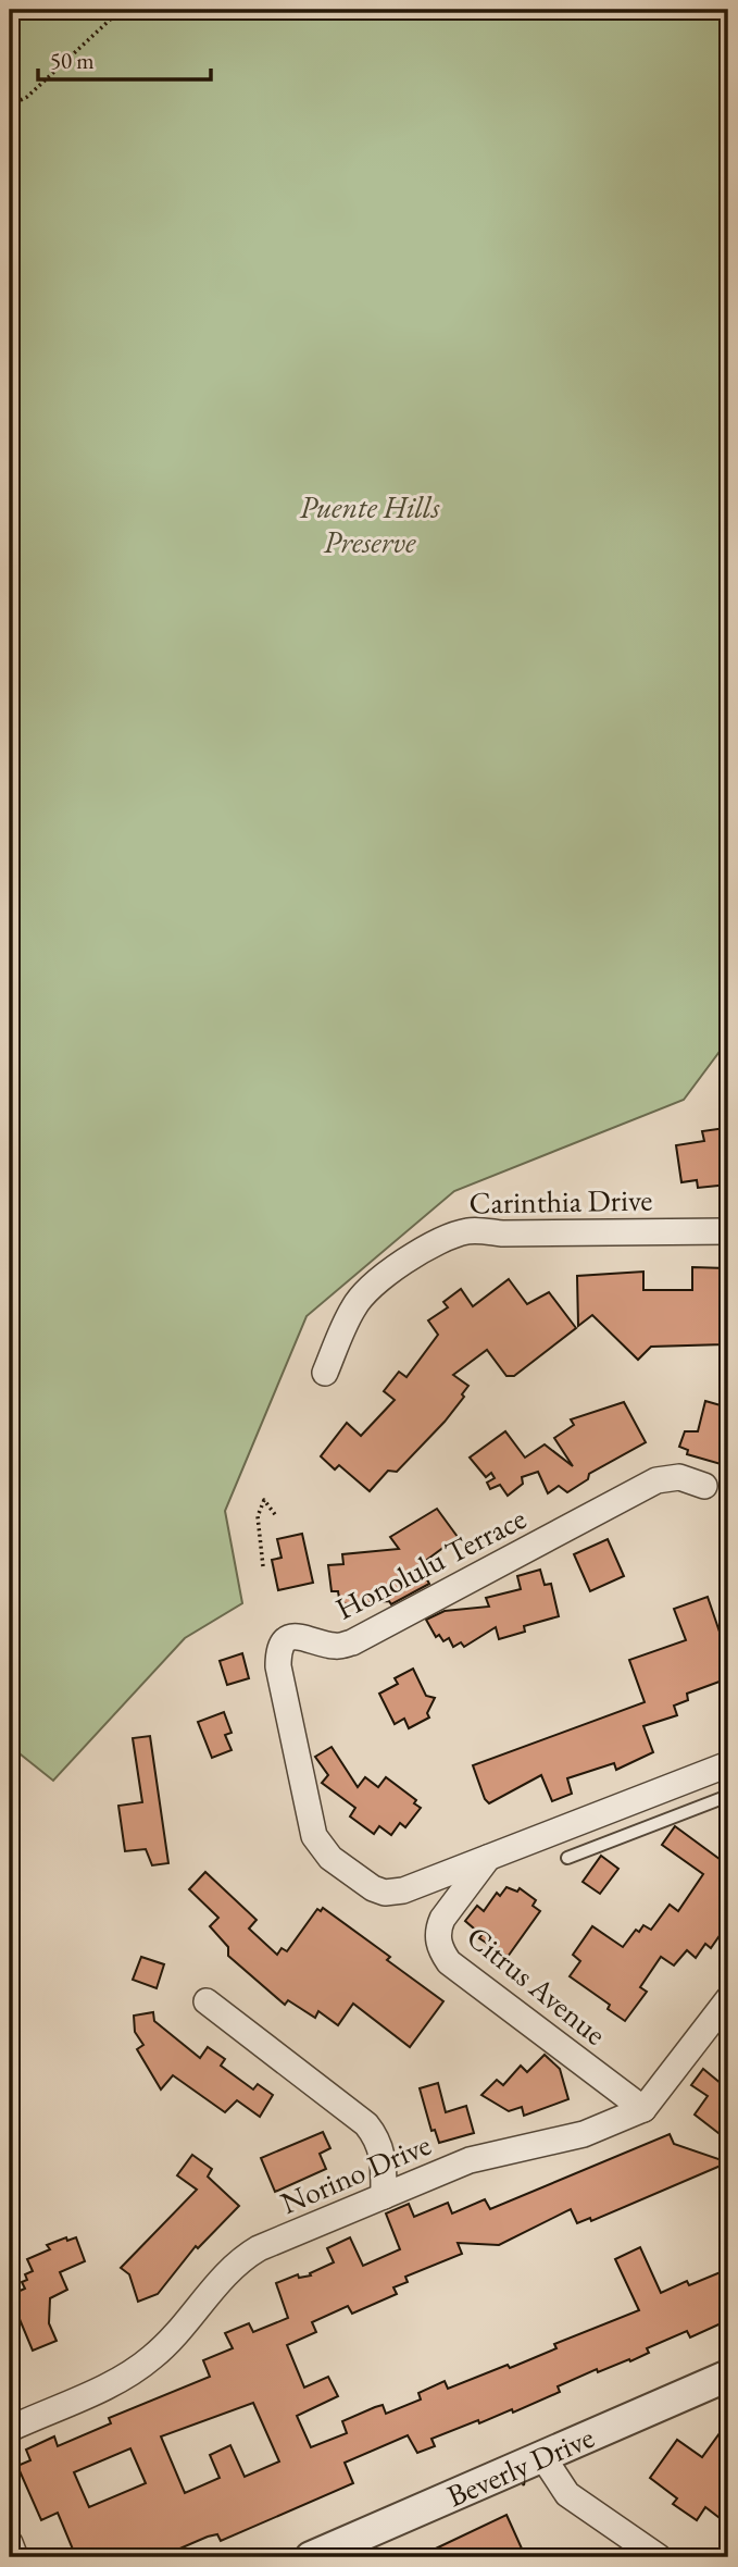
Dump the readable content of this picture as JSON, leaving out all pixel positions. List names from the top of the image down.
{
  "streets": {
    "street": [
      "Carinthia Drive",
      "Honolulu Terrace",
      "Citrus Avenue",
      "Norino Drive",
      "Beverly Drive"
    ]
  },
  "crossings": [
    ["Honolulu Terrace", "Citrus Avenue"],
    ["Citrus Avenue", "Norino Drive"]
  ],
  "parks": ["Puente Hills Preserve"],
  "scale_bar": "50 m"
}
